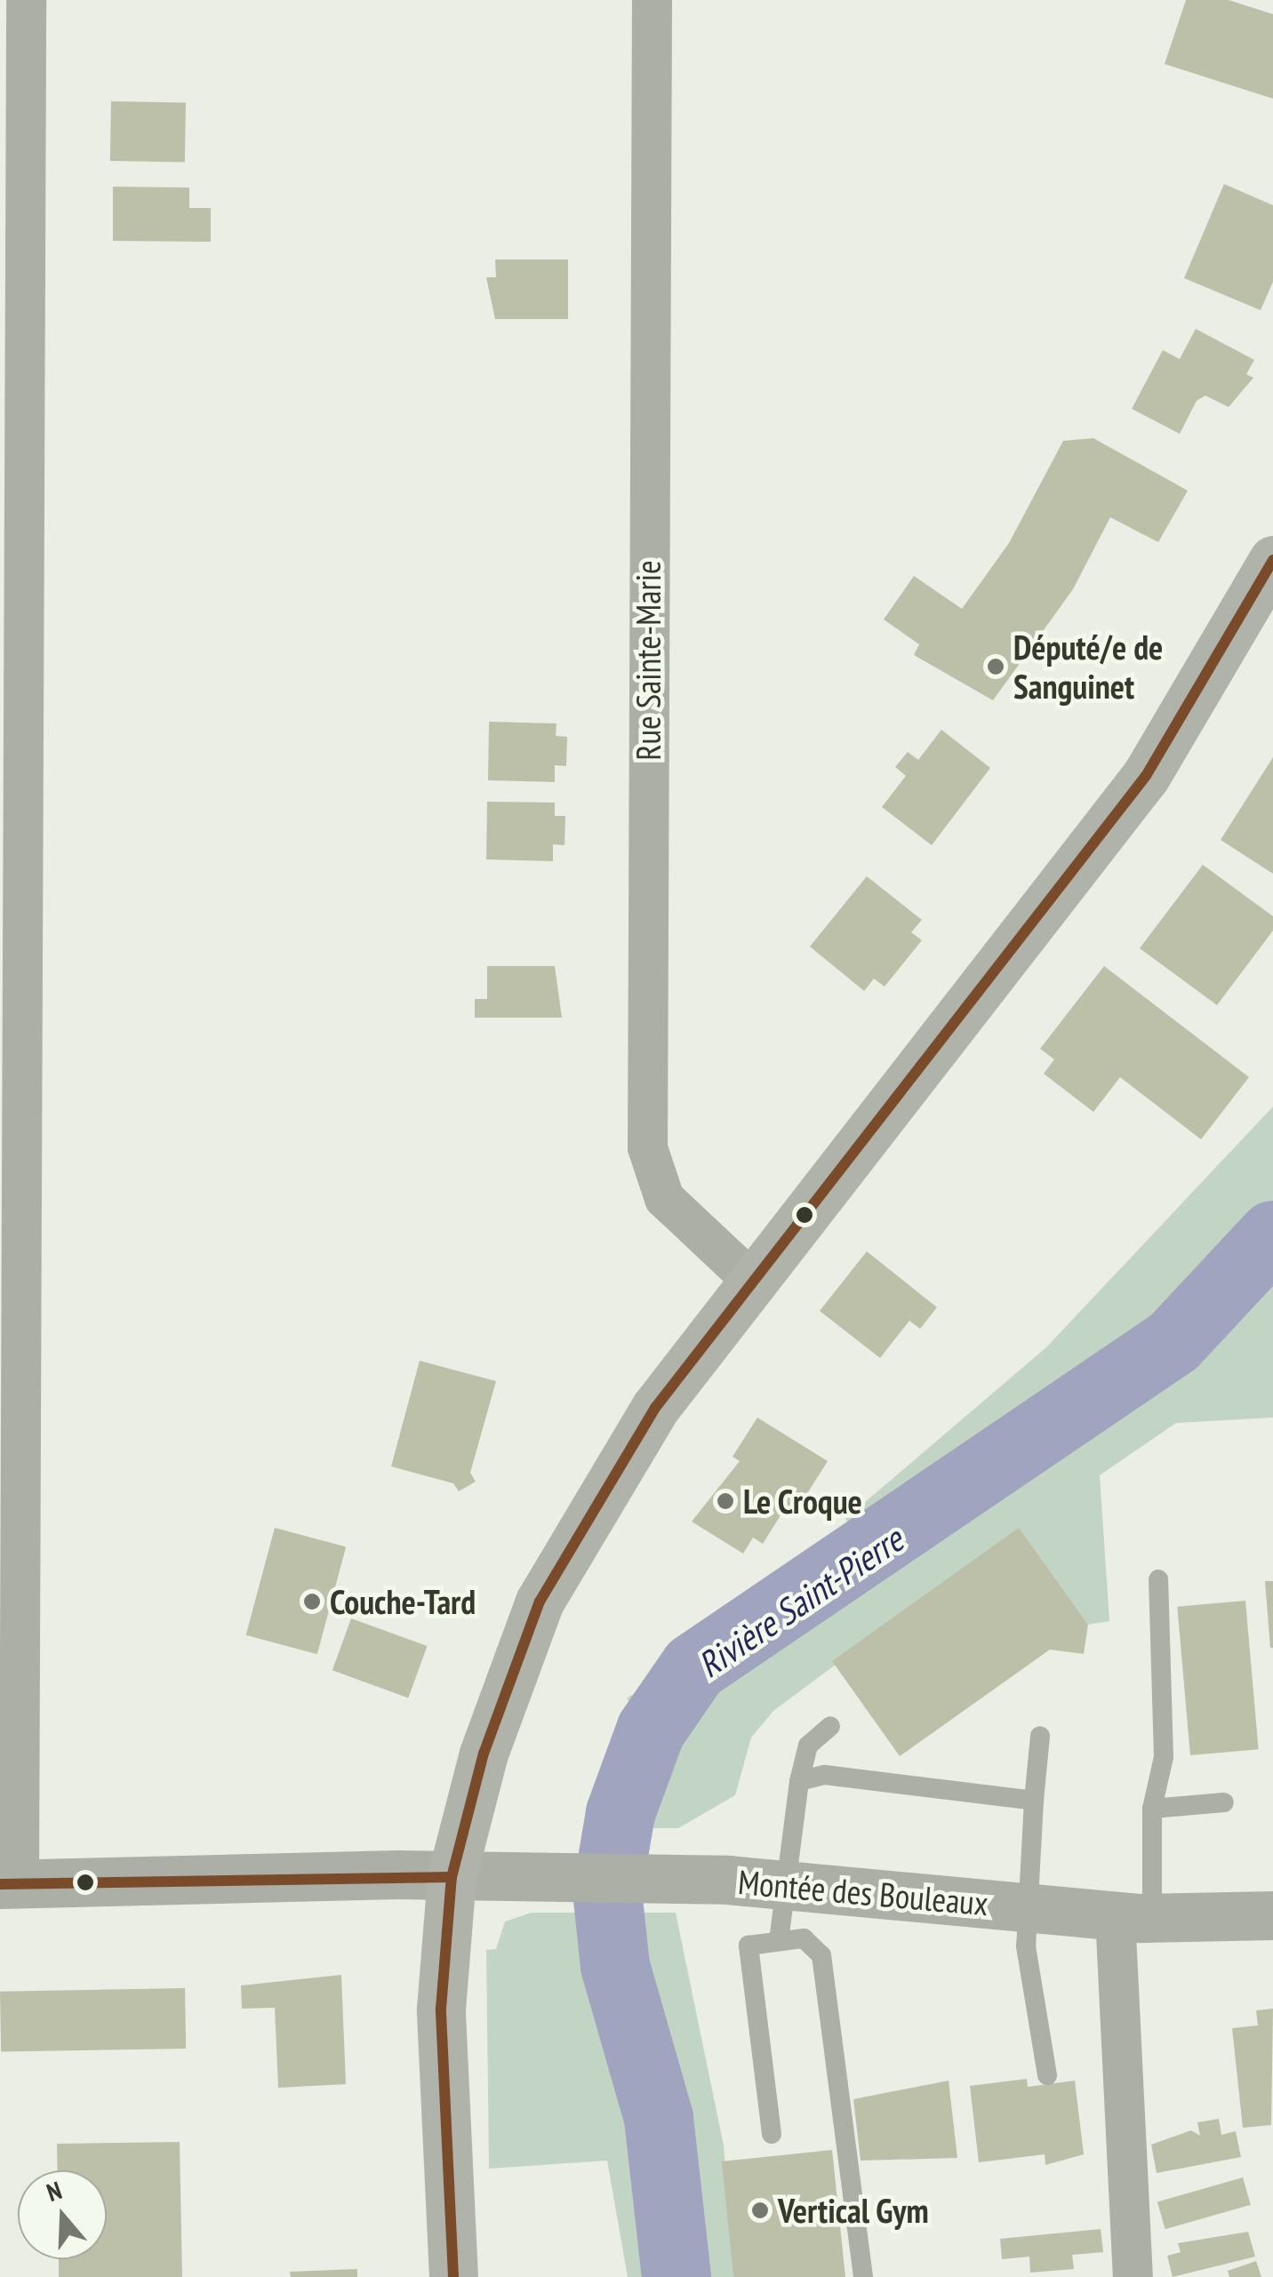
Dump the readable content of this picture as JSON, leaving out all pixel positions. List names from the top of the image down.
{
  "streets": {
    "street": ["Rue Sainte-Marie", "Montée des Bouleaux"]
  },
  "water": ["Rivière Saint-Pierre"],
  "places": [
    "Député/e de Sanguinet",
    "Le Croque",
    "Couche-Tard",
    "Vertical Gym"
  ],
  "north": "top"
}
